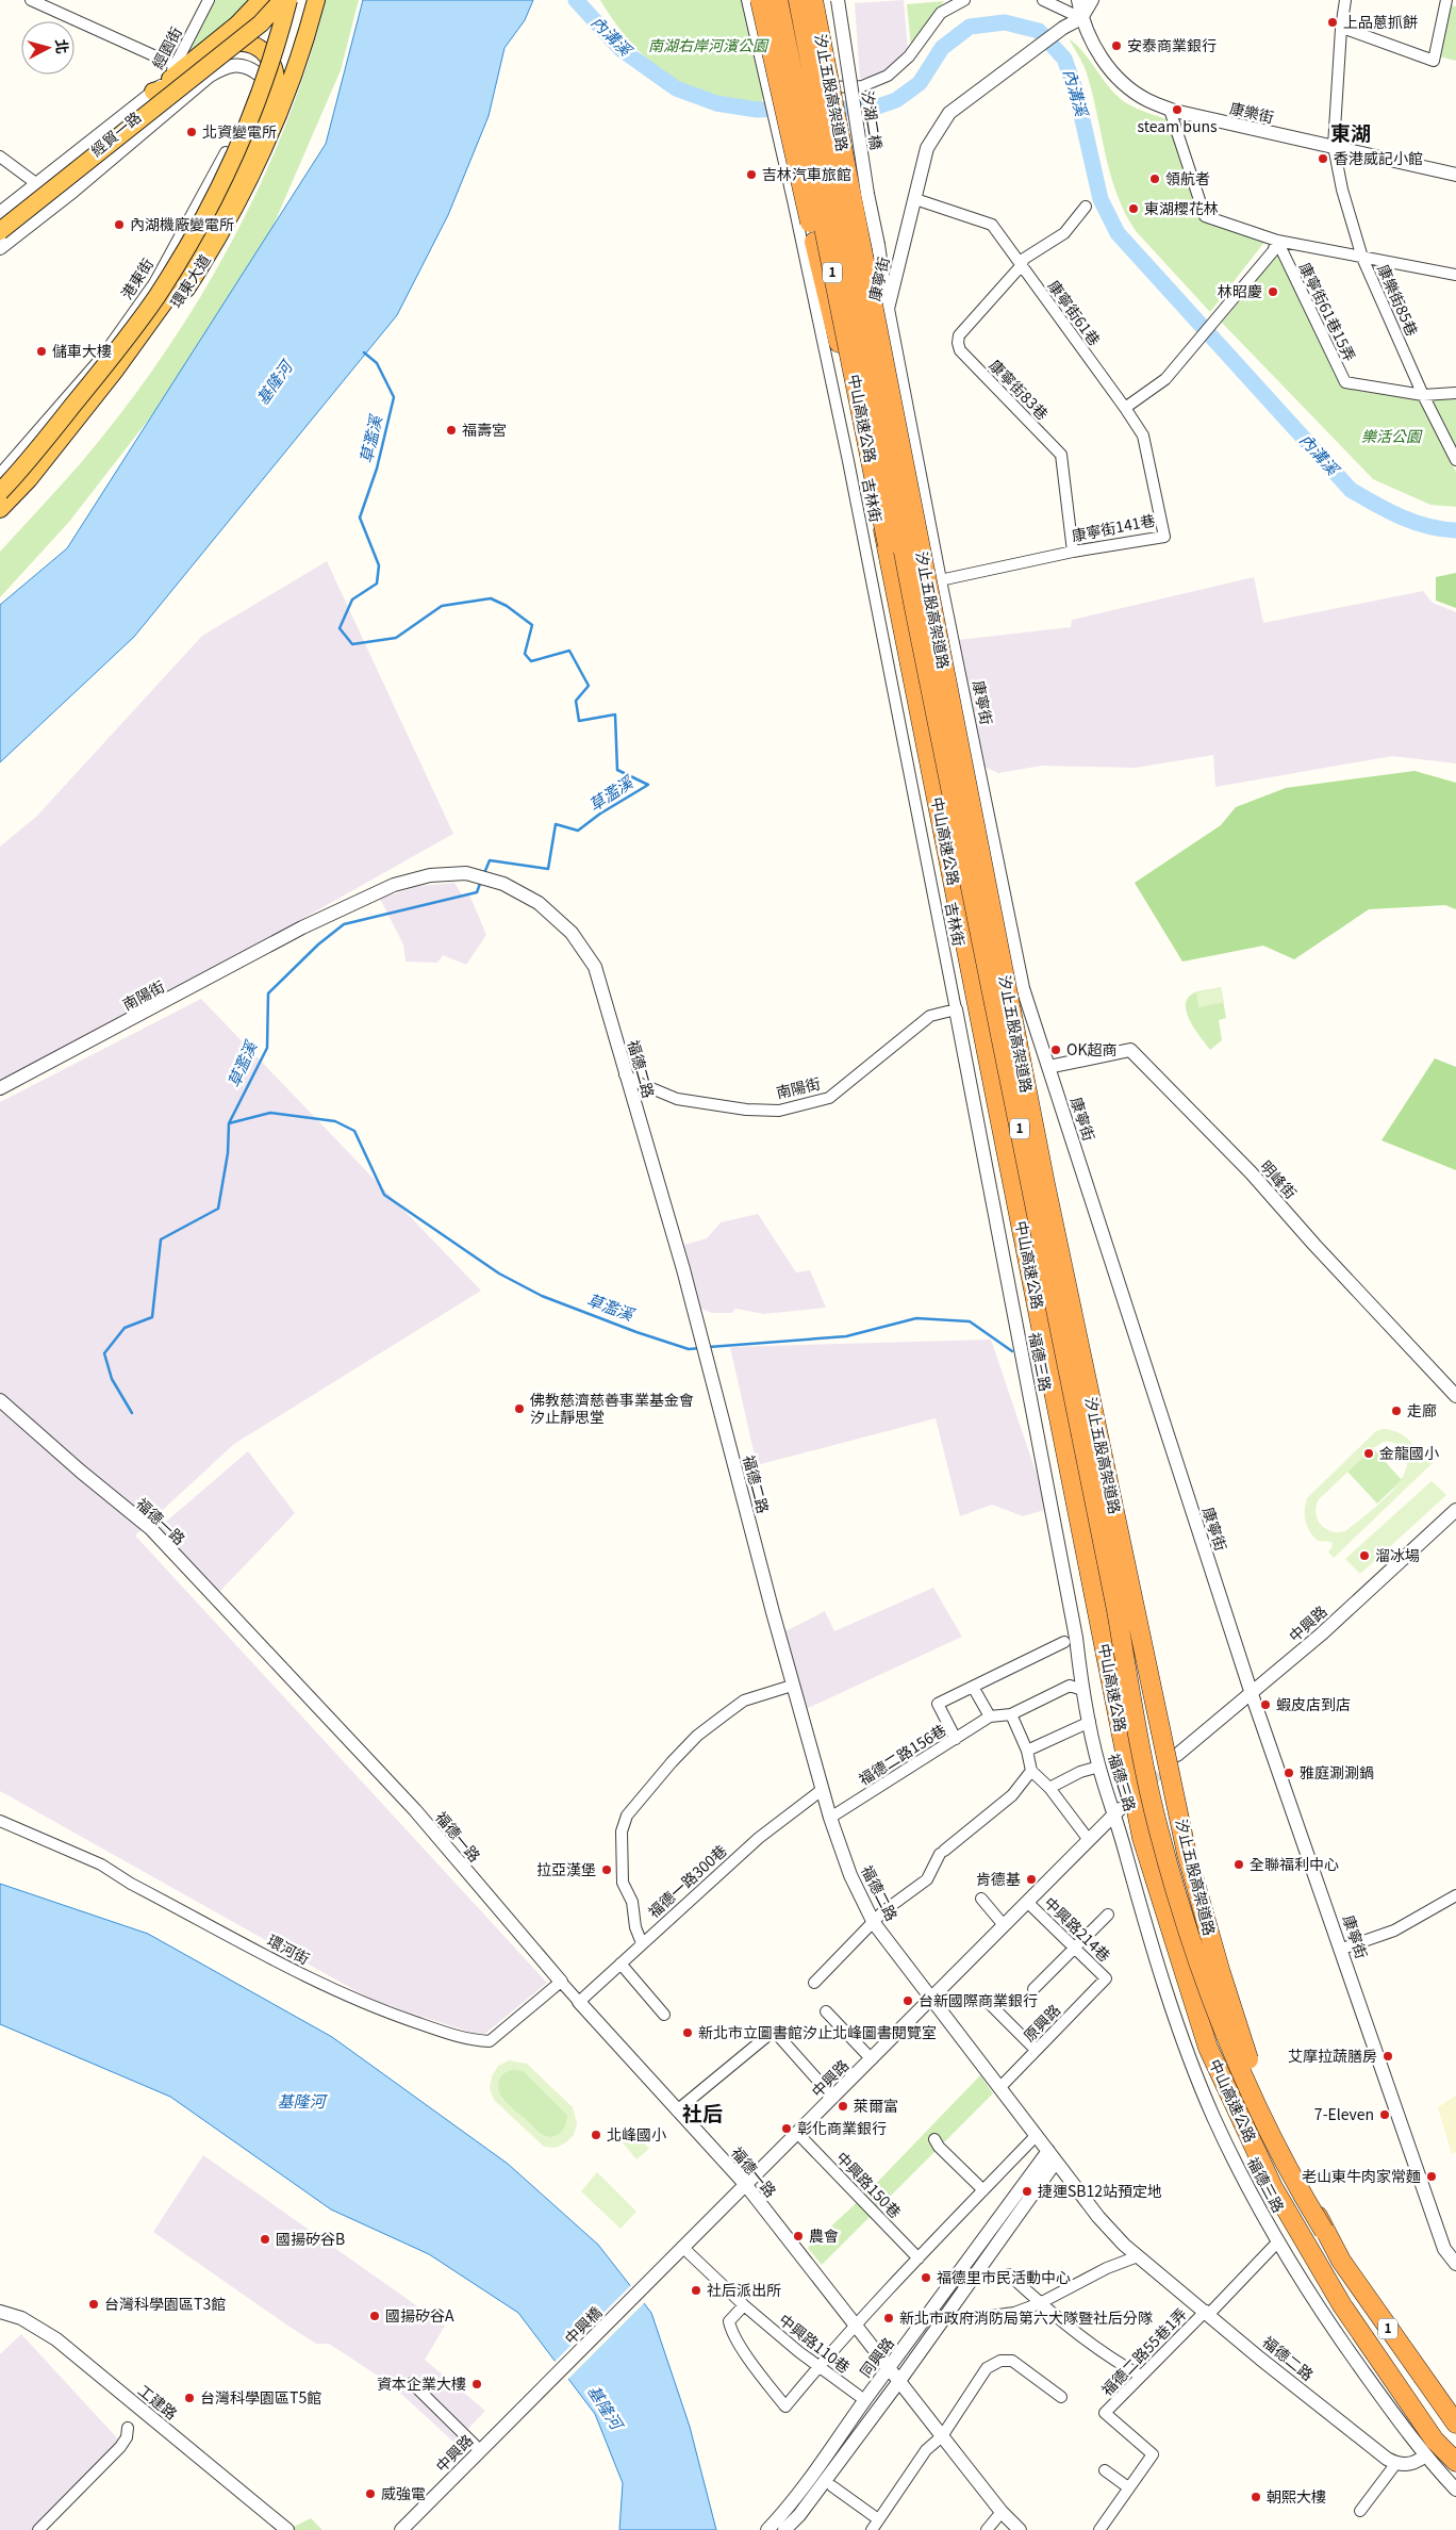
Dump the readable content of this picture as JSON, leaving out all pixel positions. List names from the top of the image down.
{
  "streets": {
    "highway": [
      "汐止五股高架道路",
      "1",
      "環東大道",
      "中山高速公路"
    ],
    "street": [
      "經園街",
      "康樂街",
      "汐湖二橋",
      "經貿一路",
      "港東街",
      "康寧街",
      "康樂街85巷",
      "康寧街61巷15弄",
      "康寧街61巷",
      "康寧街83巷",
      "吉林街",
      "康寧街141巷",
      "南陽街",
      "福德二路",
      "明峰街",
      "福德三路",
      "福德一路",
      "中興路",
      "福德二路156巷",
      "福德一路300巷",
      "中興路214巷",
      "環河街",
      "原興路",
      "中興路150巷",
      "中興橋",
      "中興路110巷",
      "福德二路55巷1弄",
      "同興路",
      "工建路"
    ]
  },
  "crossings": [
    ["經園街", "經貿一路"],
    ["汐止五股高架道路", "中山高速公路"],
    ["康樂街", "康寧街"],
    ["康樂街", "康樂街85巷"],
    ["汐湖二橋", "康寧街"],
    ["經貿一路", "港東街"],
    ["1", "中山高速公路"],
    ["康寧街", "康寧街61巷"],
    ["康寧街", "康寧街141巷"],
    ["康寧街", "明峰街"],
    ["康寧街", "中興路"],
    ["康樂街85巷", "康寧街61巷15弄"],
    ["康寧街61巷", "康寧街83巷"],
    ["康寧街61巷", "康寧街141巷"],
    ["康寧街83巷", "康寧街141巷"],
    ["吉林街", "南陽街"],
    ["吉林街", "福德三路"],
    ["南陽街", "福德二路"],
    ["南陽街", "福德三路"],
    ["福德二路", "中興路"],
    ["福德二路", "福德二路156巷"],
    ["福德二路", "福德一路300巷"],
    ["福德二路", "原興路"],
    ["福德二路", "福德二路55巷1弄"],
    ["福德二路", "同興路"],
    ["福德三路", "中興路"],
    ["福德三路", "福德二路55巷1弄"],
    ["福德一路", "中興路"],
    ["福德一路", "福德一路300巷"],
    ["福德一路", "環河街"],
    ["福德一路", "同興路"],
    ["中興路", "中興路214巷"],
    ["中興路", "中興路150巷"],
    ["中興路", "中興橋"],
    ["中興路", "中興路110巷"],
    ["中興路214巷", "原興路"]
  ],
  "districts": ["東湖", "社后"],
  "water": ["內溝溪", "基隆河", "草濫溪"],
  "parks": ["南湖右岸河濱公園", "樂活公園"],
  "places": [
    "上品蔥抓餅",
    "安泰商業銀行",
    "steam buns",
    "北資變電所",
    "香港威記小館",
    "吉林汽車旅館",
    "領航者",
    "東湖櫻花林",
    "內湖機廠變電所",
    "林昭慶",
    "儲車大樓",
    "福壽宮",
    "OK超商",
    "佛教慈濟慈善事業基金會 汐止靜思堂",
    "走廊",
    "金龍國小",
    "溜冰場",
    "蝦皮店到店",
    "雅庭涮涮鍋",
    "全聯福利中心",
    "拉亞漢堡",
    "肯德基",
    "台新國際商業銀行",
    "新北市立圖書館汐止北峰圖書閱覽室",
    "艾摩拉蔬膳房",
    "萊爾富",
    "7-Eleven",
    "彰化商業銀行",
    "北峰國小",
    "老山東牛肉家常麵",
    "捷運SB12站預定地",
    "農會",
    "國揚矽谷B",
    "福德里市民活動中心",
    "社后派出所",
    "台灣科學園區T3館",
    "國揚矽谷A",
    "新北市政府消防局第六大隊暨社后分隊",
    "資本企業大樓",
    "台灣科學園區T5館",
    "威強電",
    "朝熙大樓"
  ],
  "north": "right"
}
